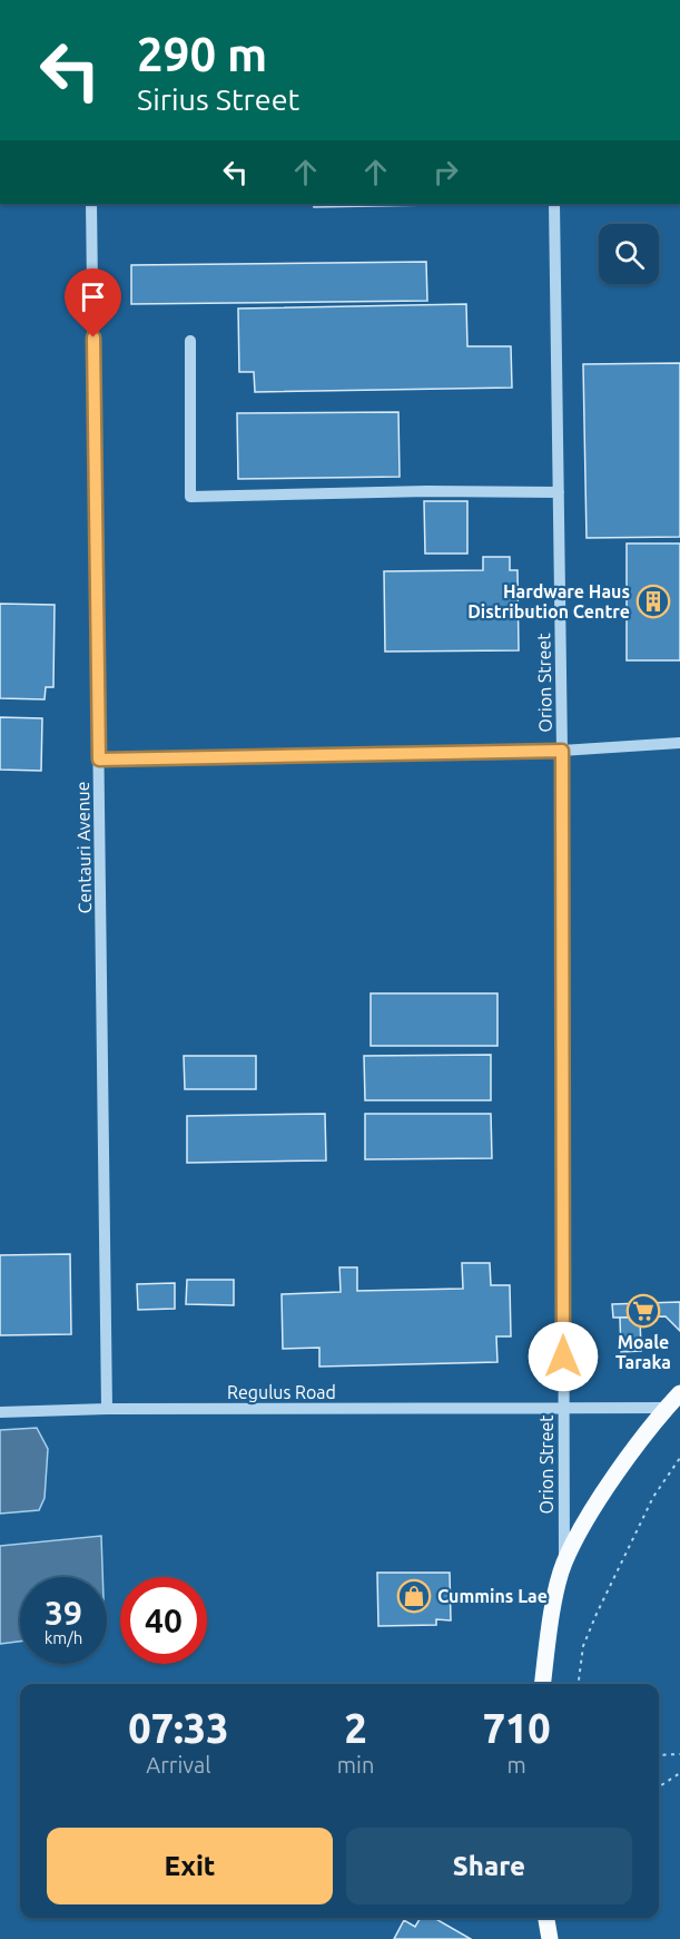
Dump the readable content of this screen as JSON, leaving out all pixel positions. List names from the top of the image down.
{
  "streets": {
    "street": ["Orion Street", "Centauri Avenue", "Regulus Road"]
  },
  "crossings": [
    ["Orion Street", "Regulus Road"],
    ["Centauri Avenue", "Regulus Road"]
  ],
  "places": {
    "building": ["Hardware Haus Distribution Centre"],
    "supermarket": ["Moale Taraka"],
    "shop": ["Cummins Lae"]
  },
  "page": {
    "turn": ["290 m", "Sirius Street"],
    "speed": "39 km/h",
    "limit": "40",
    "eta": [
      "07:33",
      "Arrival",
      "2",
      "min",
      "710",
      "m"
    ],
    "buttons": ["Exit", "Share"]
  }
}
